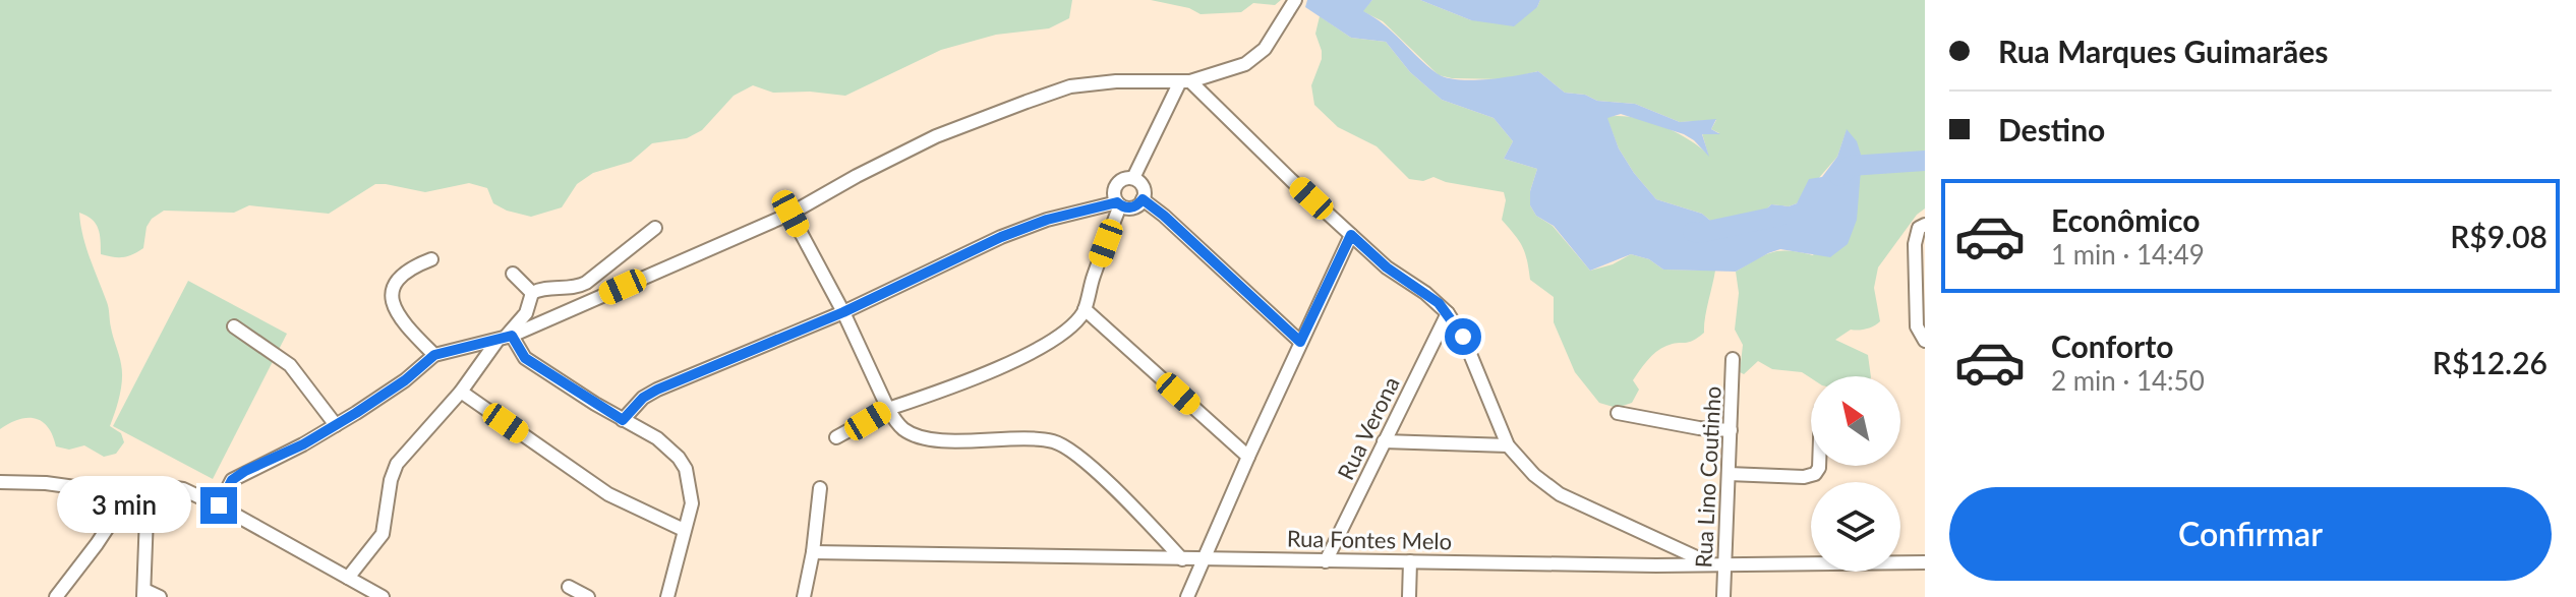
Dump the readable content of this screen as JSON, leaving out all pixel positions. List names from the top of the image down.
{
  "streets": {
    "street": ["Rua Verona", "Rua Lino Coutinho", "Rua Fontes Melo"]
  },
  "crossings": [
    ["Rua Verona", "Rua Fontes Melo"],
    ["Rua Lino Coutinho", "Rua Fontes Melo"]
  ],
  "north": "top left",
  "page": {
    "banner": ["Rua Marques Guimarães", "Destino"],
    "list": [
      {
        "name": "Econômico",
        "note": "1 min · 14:49",
        "value": "R$9.08"
      },
      {
        "name": "Conforto",
        "note": "2 min · 14:50",
        "value": "R$12.26"
      }
    ],
    "buttons": "Confirmar",
    "bubble": "3 min"
  }
}
